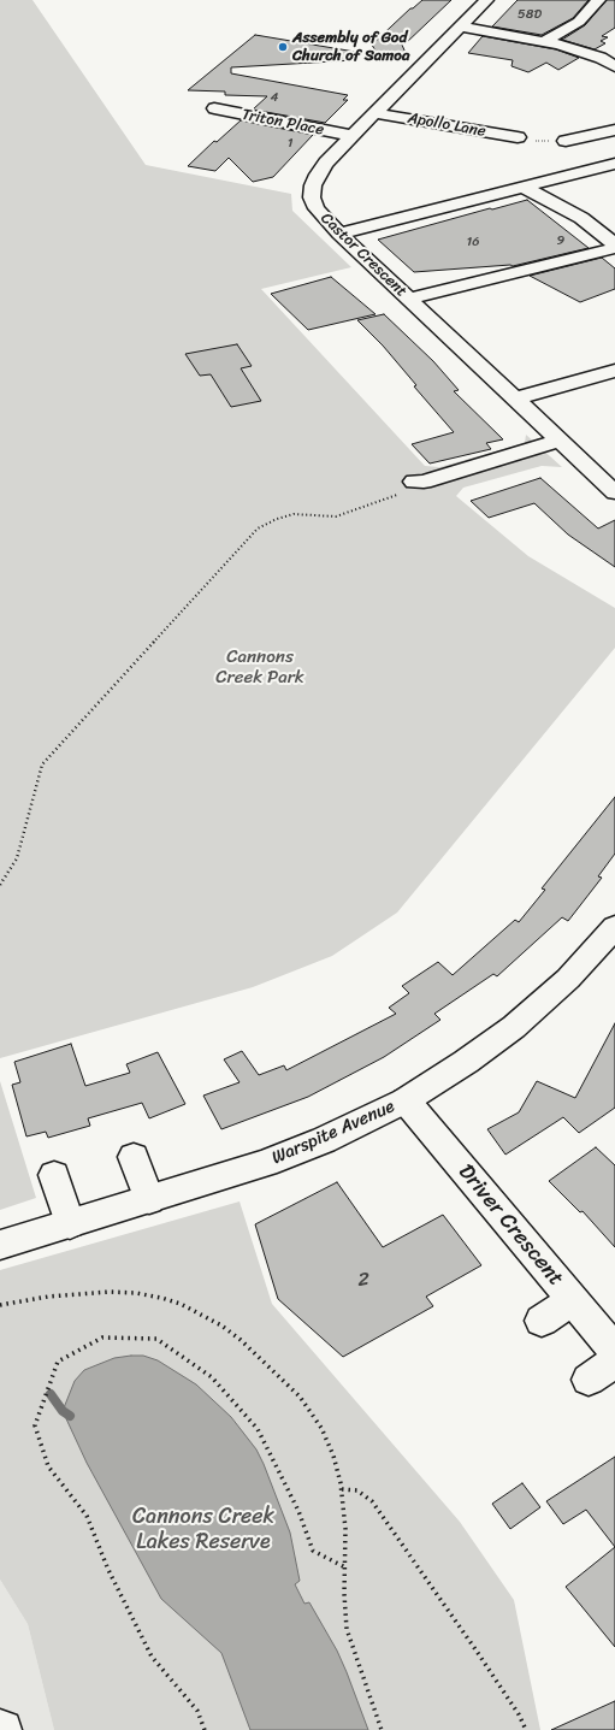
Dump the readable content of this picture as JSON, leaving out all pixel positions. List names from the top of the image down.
{
  "streets": {
    "street": [
      "Triton Place",
      "Apollo Lane",
      "Castor Crescent",
      "Warspite Avenue",
      "Driver Crescent"
    ]
  },
  "crossings": [
    ["Triton Place", "Castor Crescent"],
    ["Apollo Lane", "Castor Crescent"],
    ["Warspite Avenue", "Driver Crescent"]
  ],
  "parks": ["Cannons Creek Park", "Cannons Creek Lakes Reserve"],
  "places": ["Assembly of God Church of Samoa"],
  "house_numbers": [
    "58D",
    "4",
    "1",
    "9",
    "16",
    "2"
  ]
}
